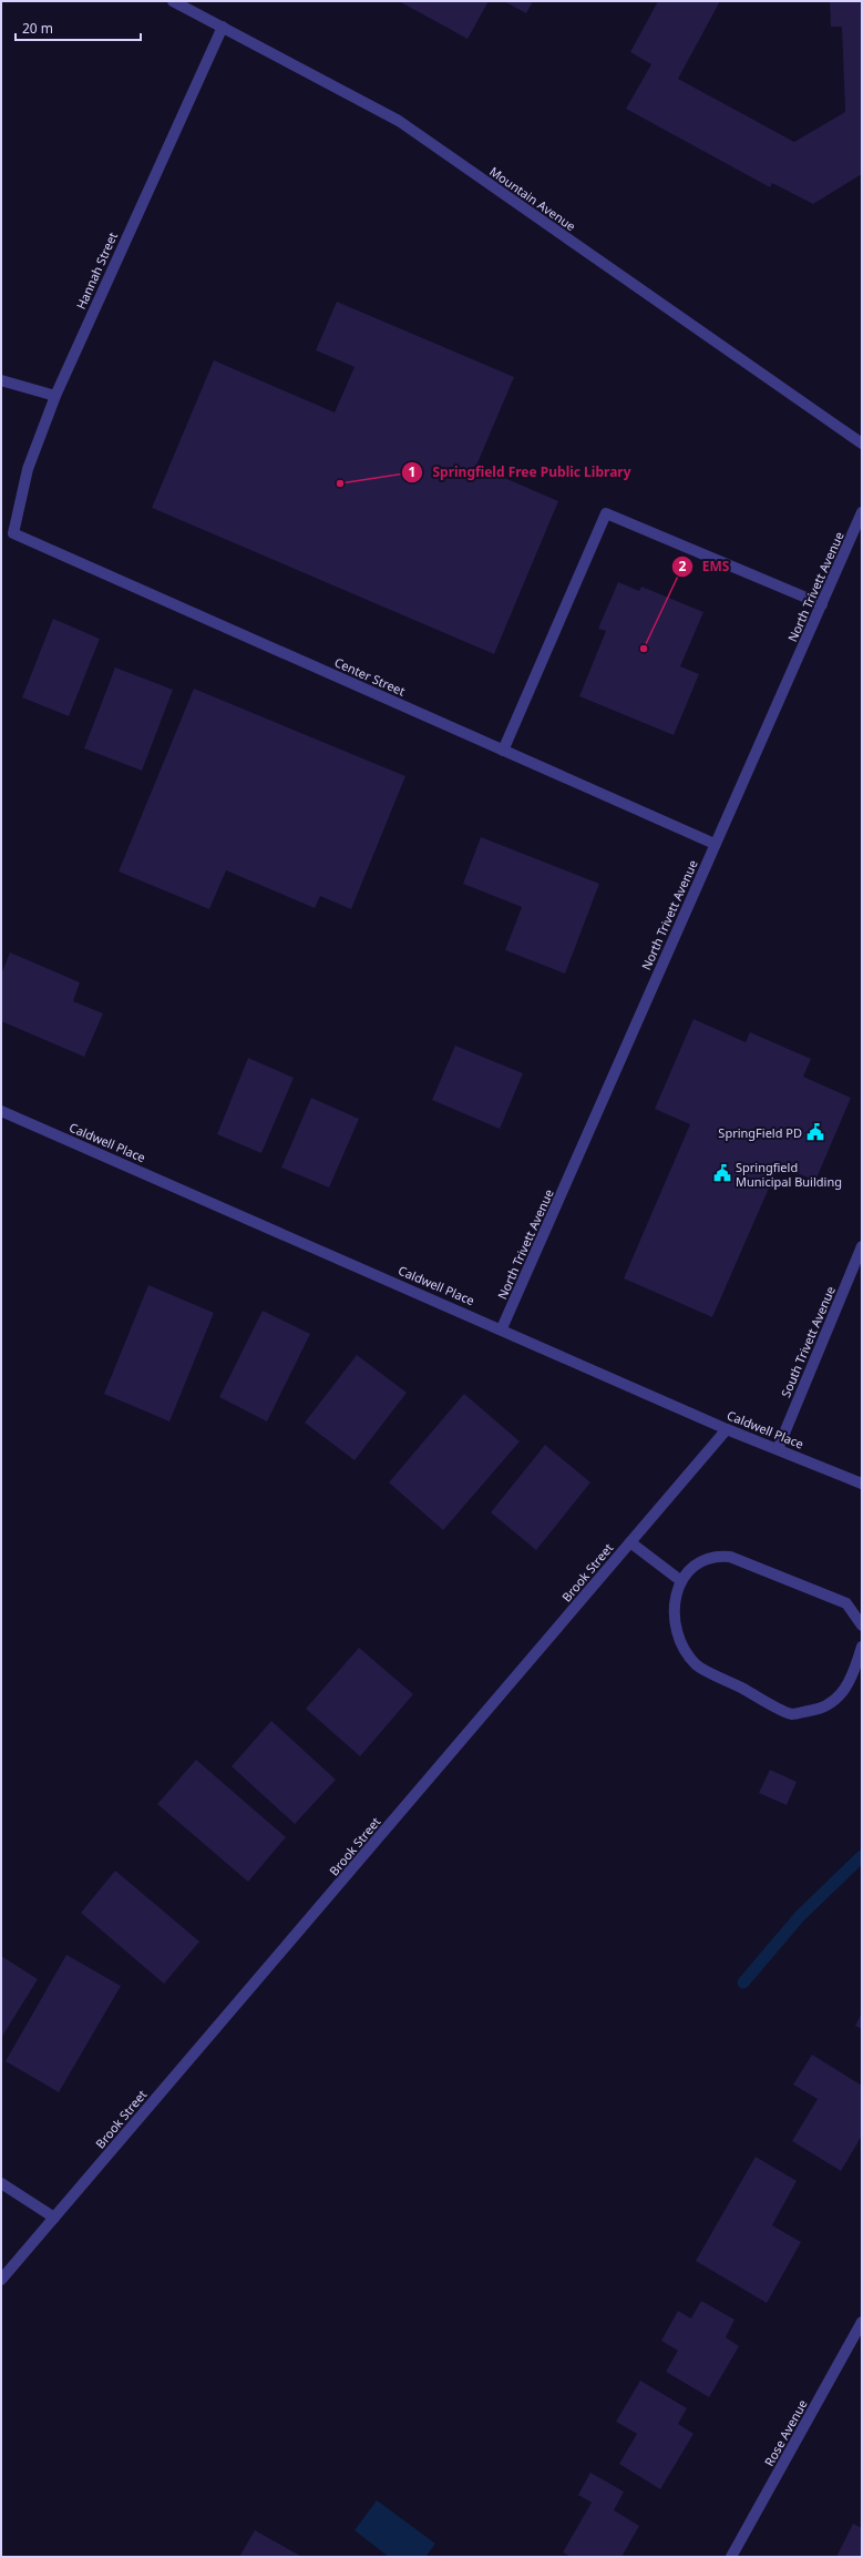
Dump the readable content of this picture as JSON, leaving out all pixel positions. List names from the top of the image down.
{
  "streets": {
    "street": [
      "Mountain Avenue",
      "Hannah Street",
      "North Trivett Avenue",
      "Center Street",
      "Caldwell Place",
      "South Trivett Avenue",
      "Brook Street",
      "Rose Avenue"
    ]
  },
  "crossings": [
    ["Mountain Avenue", "Hannah Street"],
    ["Hannah Street", "Center Street"],
    ["North Trivett Avenue", "Center Street"],
    ["North Trivett Avenue", "Caldwell Place"],
    ["Caldwell Place", "South Trivett Avenue"],
    ["Caldwell Place", "Brook Street"]
  ],
  "places": {
    "other": ["Springfield Free Public Library", "EMS"],
    "public building": ["SpringField PD", "Springfield Municipal Building"]
  },
  "scale_bar": "20 m"
}
